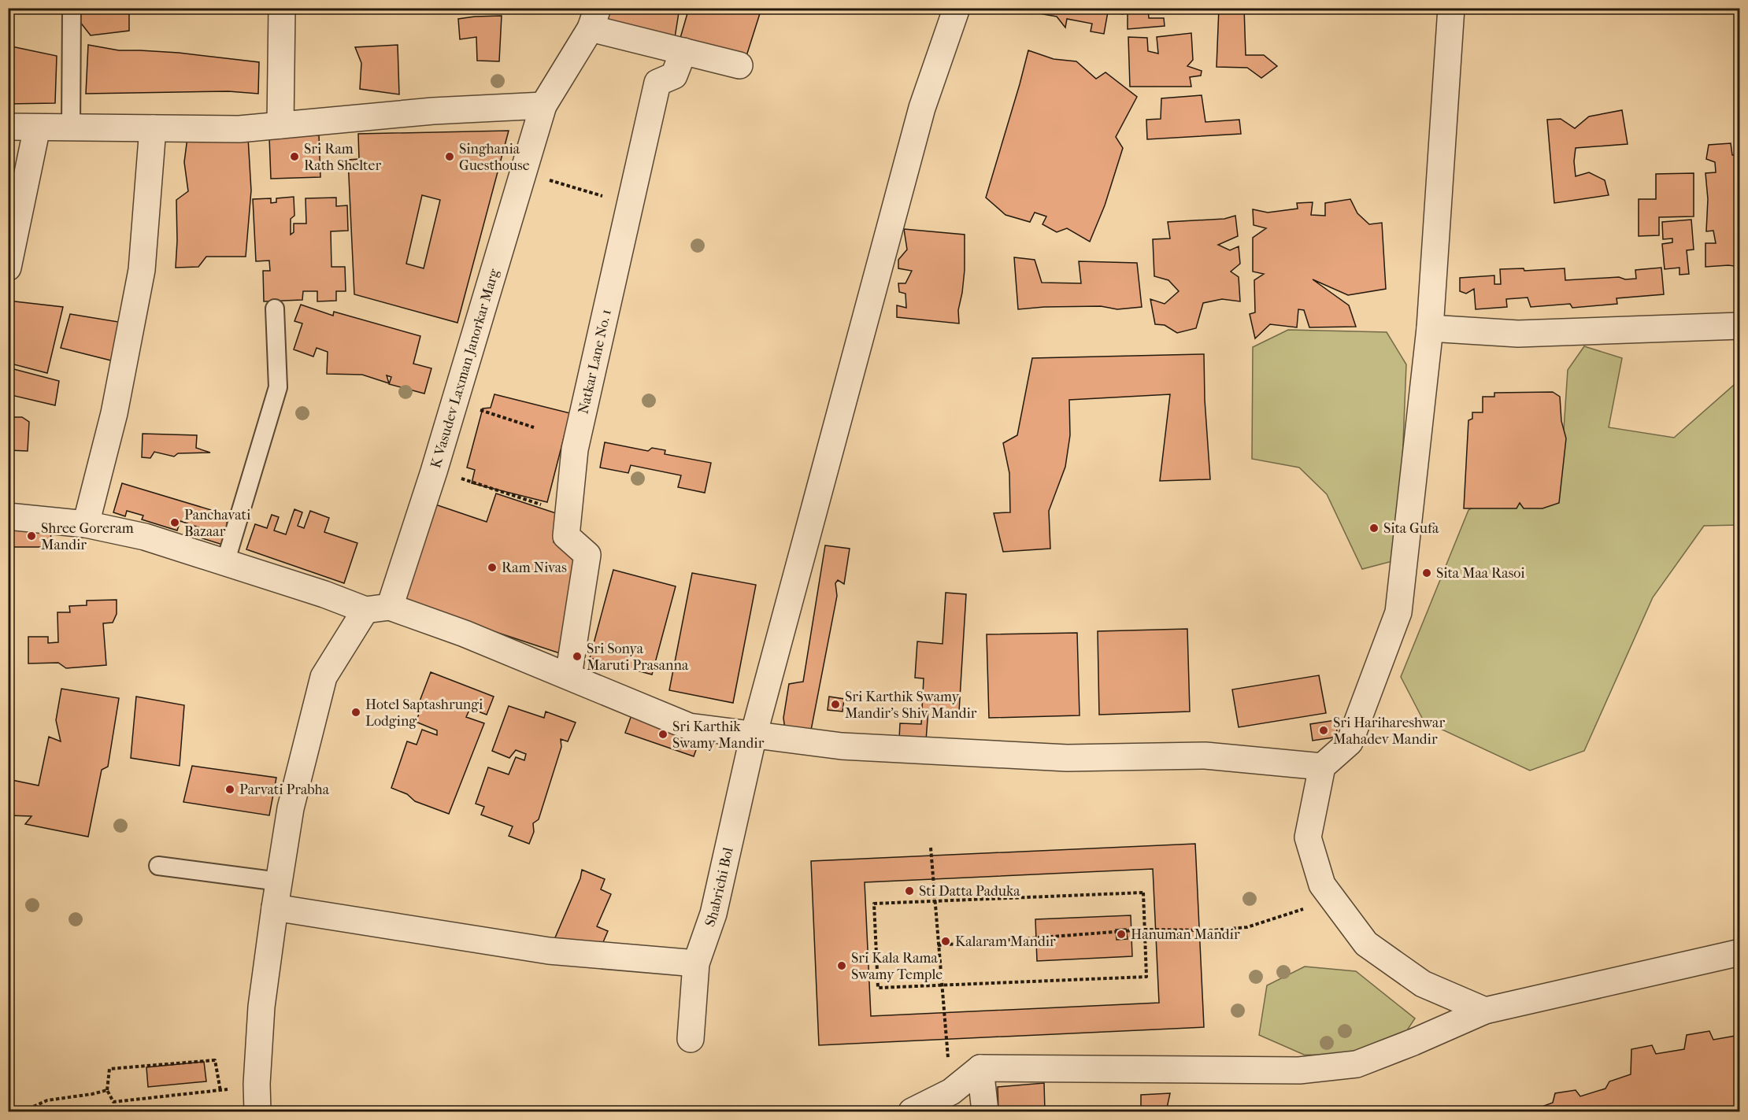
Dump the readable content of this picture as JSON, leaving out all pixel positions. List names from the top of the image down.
{
  "streets": {
    "street": ["Natkar Lane No. 1", "K Vasudev Laxman Janorkar Marg", "Shabrichi Bol"]
  },
  "places": [
    "Sri Ram Rath Shelter",
    "Singhania Guesthouse",
    "Panchavati Bazaar",
    "Sita Gufa",
    "Shree Goreram Mandir",
    "Ram Nivas",
    "Sita Maa Rasoi",
    "Sri Sonya Maruti Prasanna",
    "Sri Karthik Swamy Mandir's Shiv Mandir",
    "Hotel Saptashrungi Lodging",
    "Sri Harihareshwar Mahadev Mandir",
    "Sri Karthik Swamy Mandir",
    "Parvati Prabha",
    "Sti Datta Paduka",
    "Hanuman Mandir",
    "Kalaram Mandir",
    "Sri Kala Rama Swamy Temple"
  ]
}
